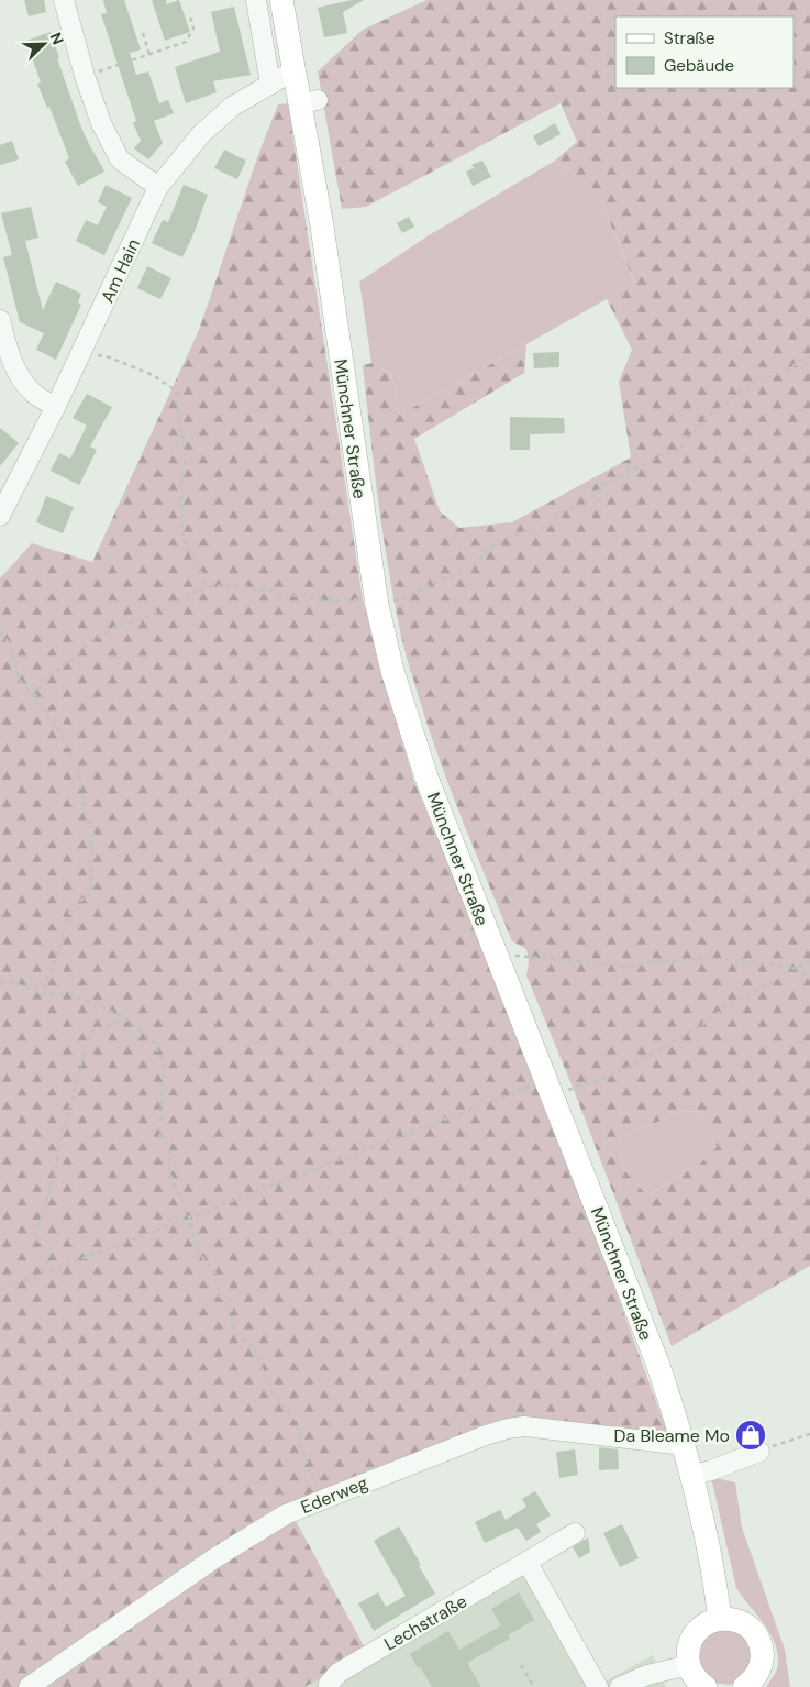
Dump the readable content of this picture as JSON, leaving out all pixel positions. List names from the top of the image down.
{
  "streets": {
    "main road": ["Münchner Straße"],
    "street": ["Am Hain", "Ederweg", "Lechstraße"]
  },
  "crossings": [
    ["Am Hain", "Münchner Straße"],
    ["Münchner Straße", "Ederweg"]
  ],
  "places": {
    "shop": ["Da Bleame Mo"]
  },
  "legend": ["Straße", "Gebäude"],
  "north": "top right"
}
